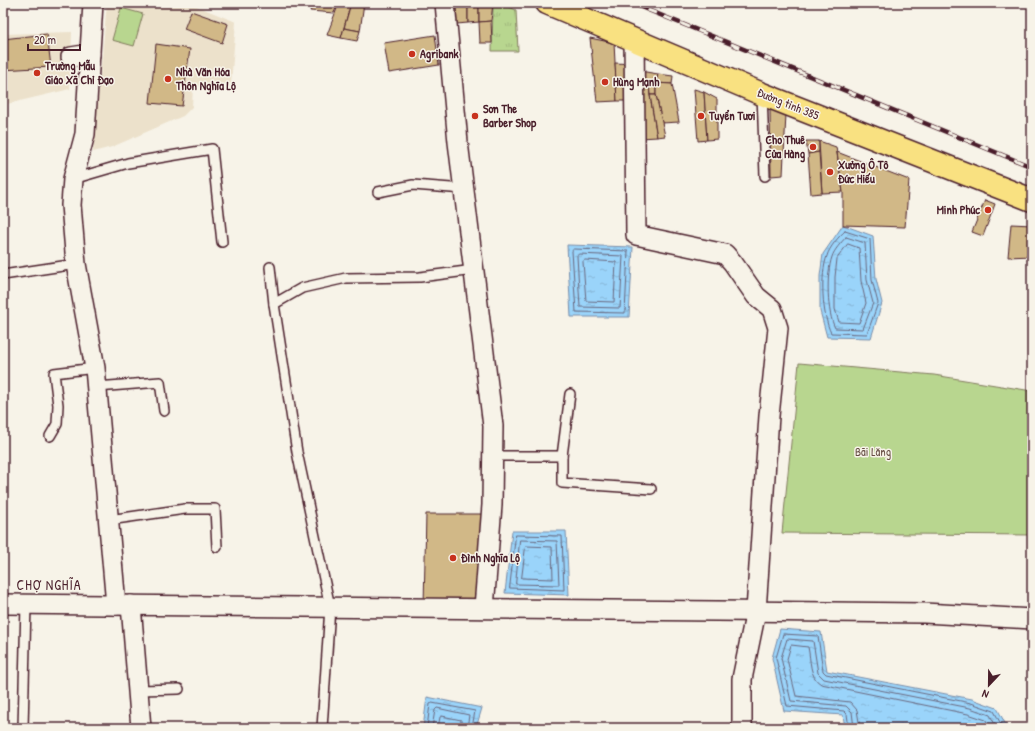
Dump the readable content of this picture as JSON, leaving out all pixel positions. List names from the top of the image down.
{
  "streets": {
    "main road": ["Đường tỉnh 385"]
  },
  "districts": ["CHỢ NGHĨA"],
  "parks": ["Bãi Lăng"],
  "places": [
    "Agribank",
    "Trường Mẫu Giáo Xã Chỉ Đạo",
    "Nhà Văn Hóa Thôn Nghĩa Lộ",
    "Hùng Mạnh",
    "Sơn The Barber Shop",
    "Tuyển Tươi",
    "Cho Thuê Cửa Hàng",
    "Xưởng Ô Tô Đức Hiếu",
    "Minh Phúc",
    "Đình Nghĩa Lộ"
  ],
  "scale_bar": "20 m",
  "north": "bottom"
}
